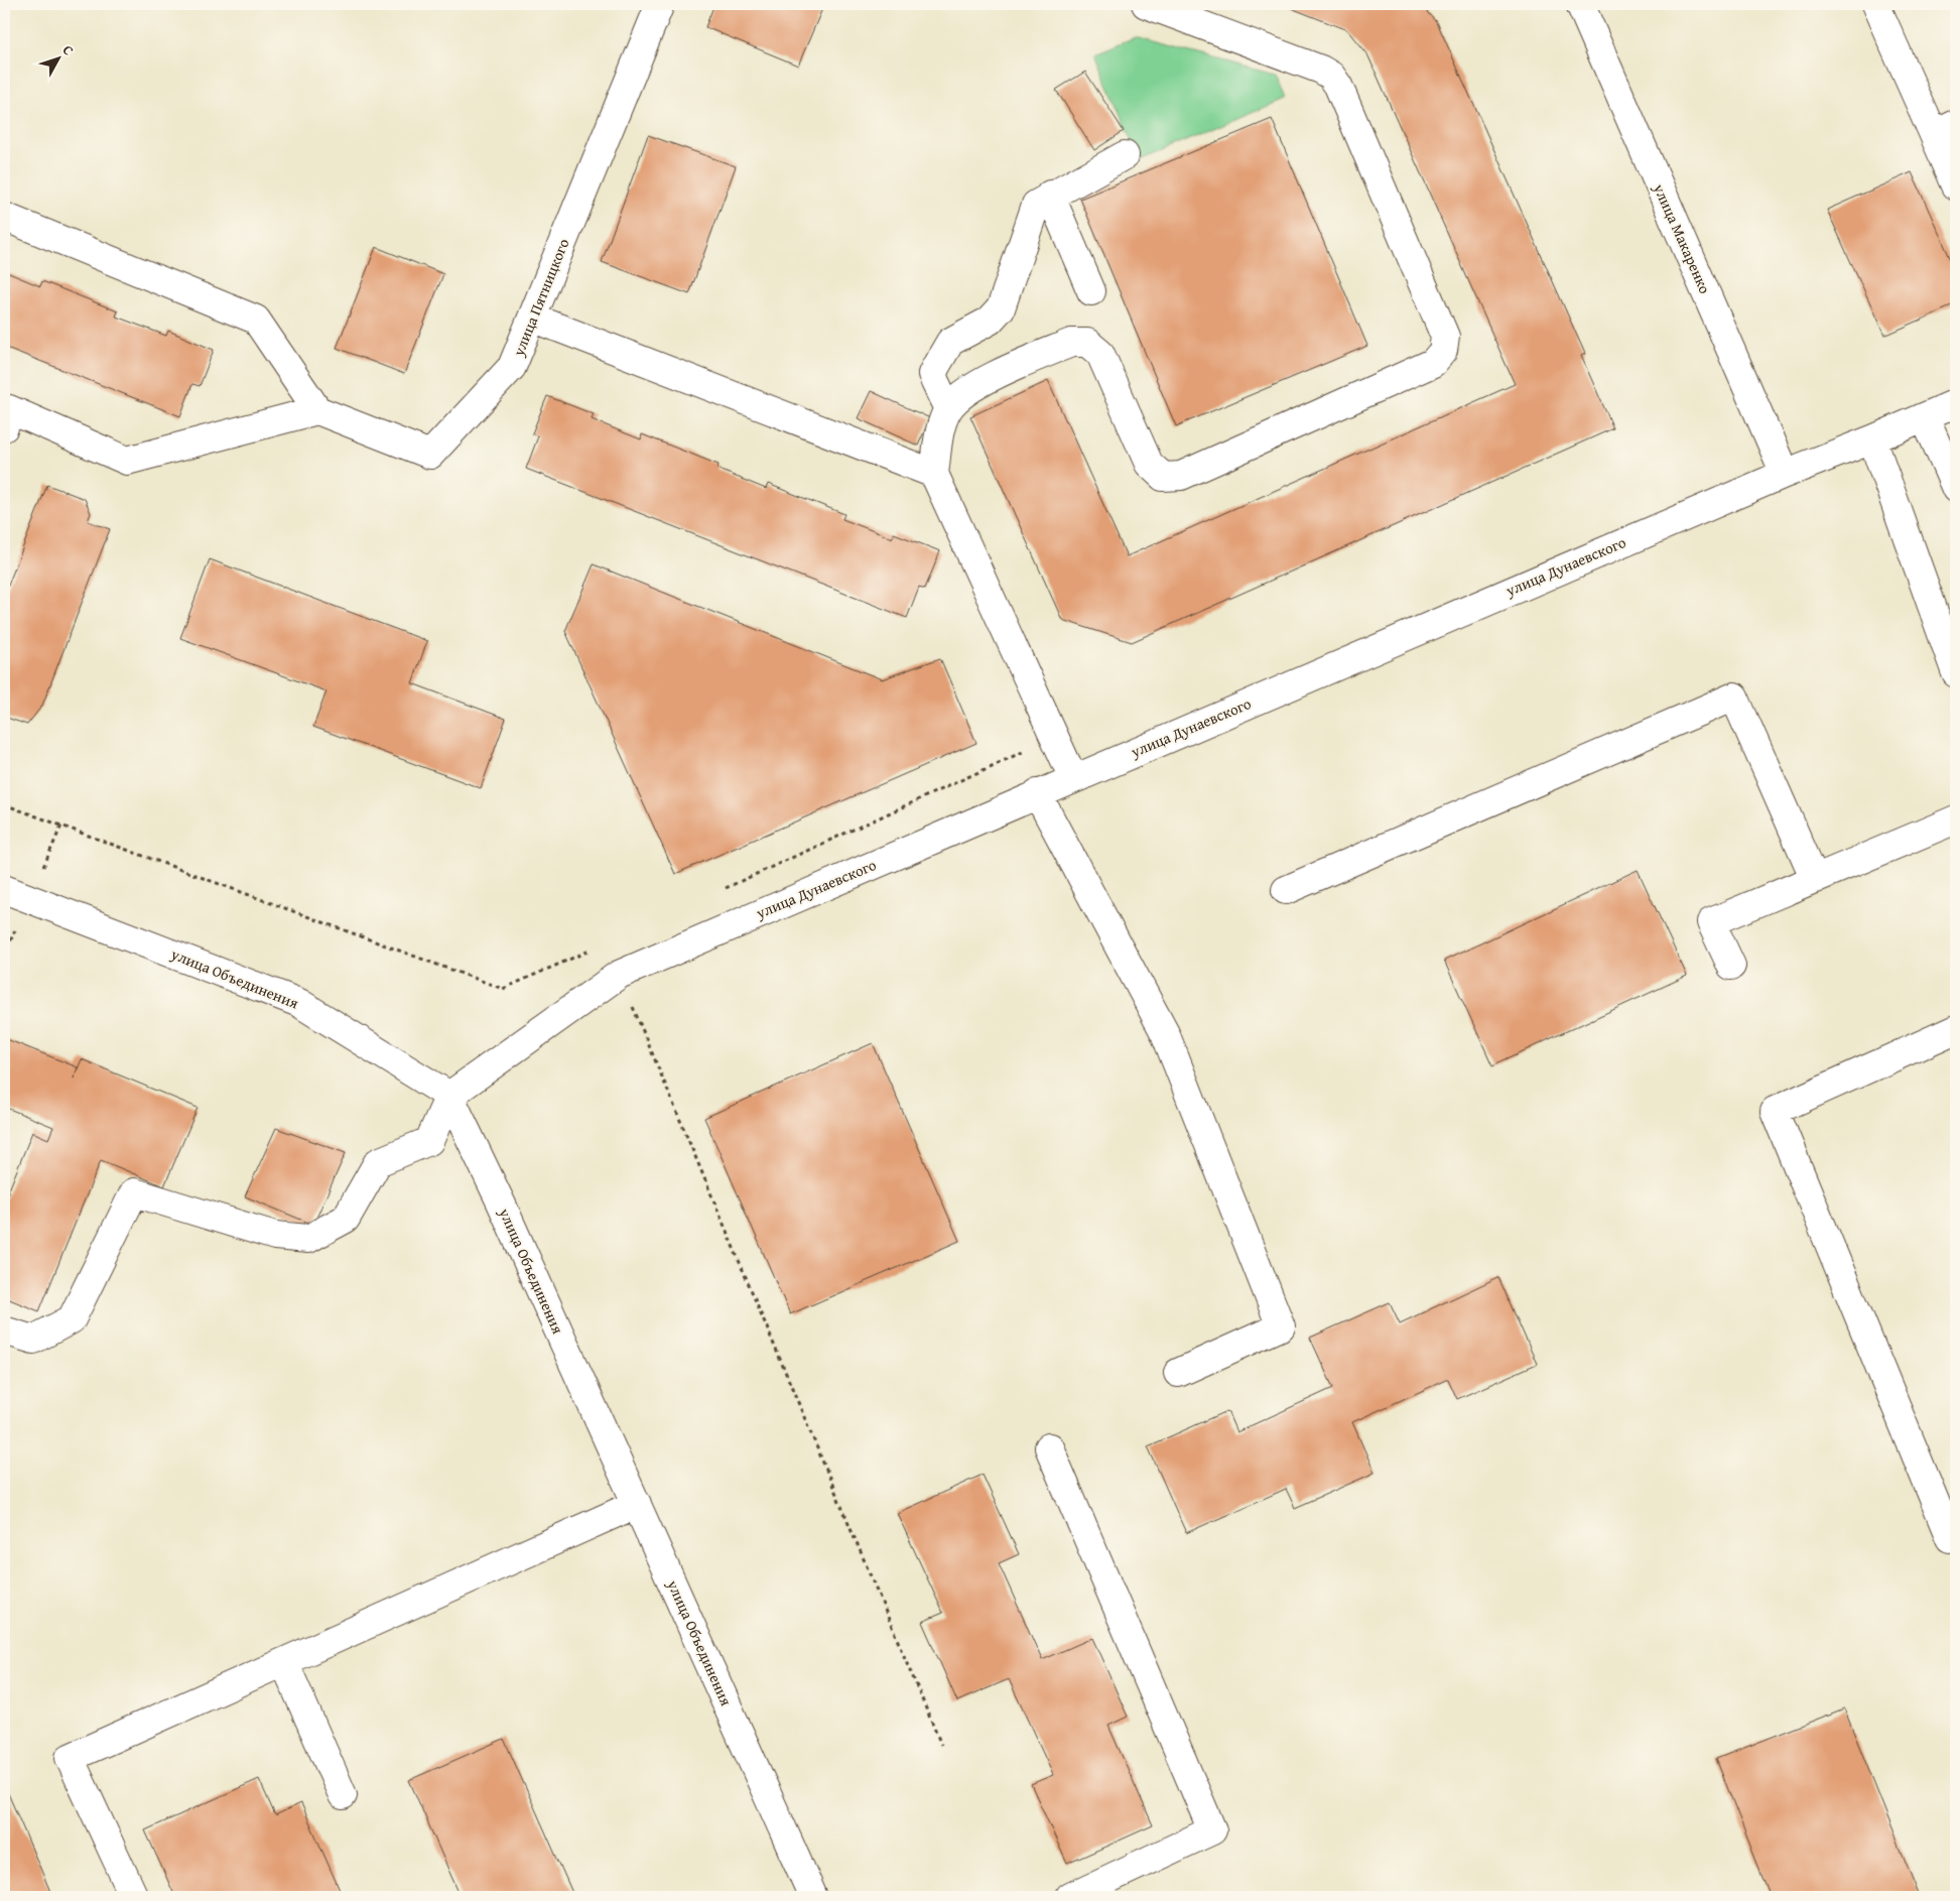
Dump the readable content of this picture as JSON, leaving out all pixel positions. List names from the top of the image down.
{
  "streets": {
    "street": [
      "улица Макаренко",
      "улица Пятницкого",
      "улица Дунаевского",
      "улица Объединения"
    ]
  },
  "crossings": [
    ["улица Макаренко", "улица Дунаевского"],
    ["улица Дунаевского", "улица Объединения"]
  ],
  "north": "top right"
}
